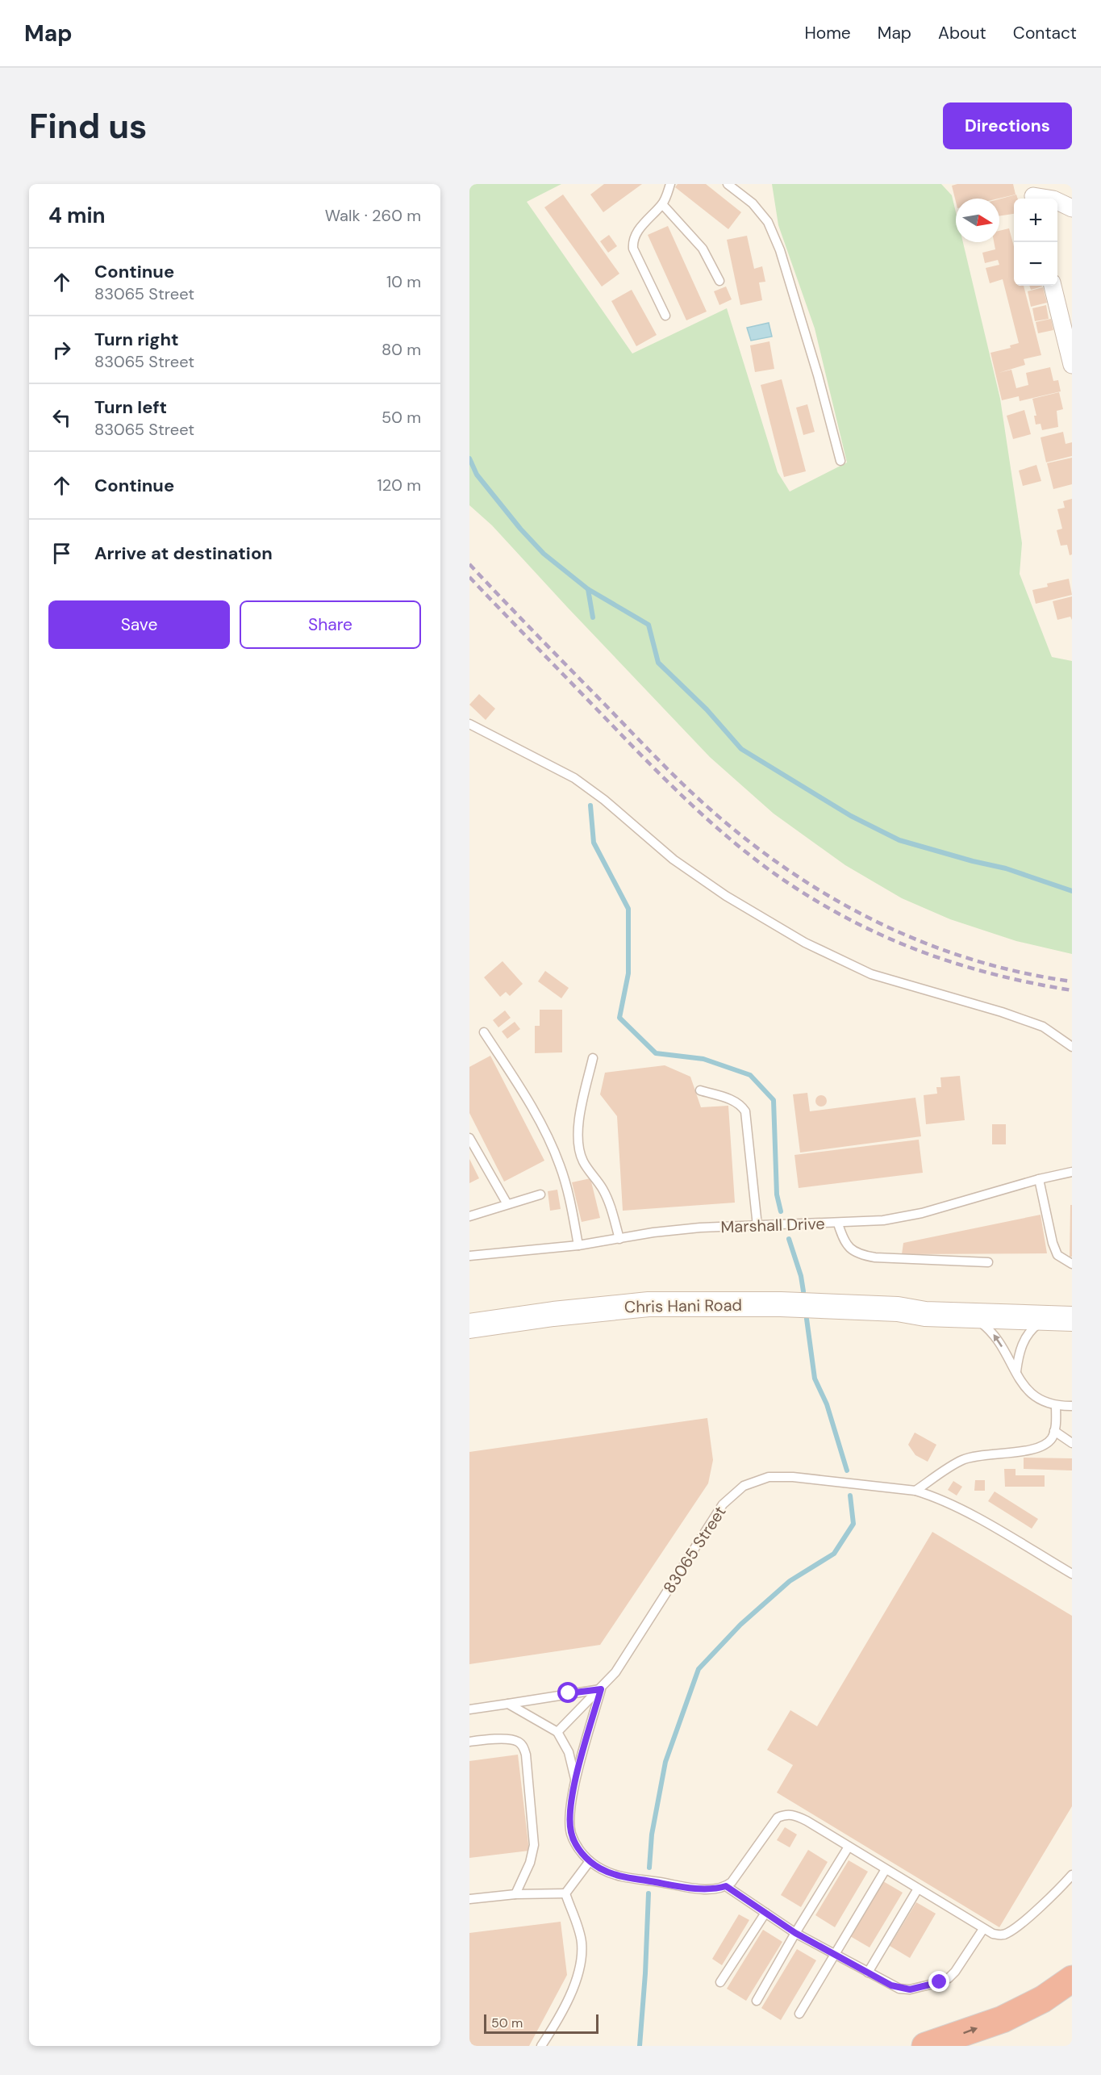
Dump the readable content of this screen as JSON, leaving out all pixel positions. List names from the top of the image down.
{
  "streets": {
    "main road": ["Chris Hani Road"],
    "lane": ["Marshall Drive", "83065 Street"]
  },
  "scale_bar": "50 m",
  "north": "right",
  "page": {
    "header": "Map",
    "nav": [
      "Home",
      "Map",
      "About",
      "Contact"
    ],
    "buttons": [
      "Directions",
      ["Save", "Share"]
    ],
    "title": "Find us",
    "heading": ["4 min", "Walk · 260 m"],
    "map_buttons": ["+", "−"],
    "list": [
      ["Continue", "83065 Street", "10 m"],
      ["Turn right", "83065 Street", "80 m"],
      ["Turn left", "83065 Street", "50 m"],
      ["Continue", "120 m"],
      "Arrive at destination"
    ],
    "scale": "50 m"
  }
}
